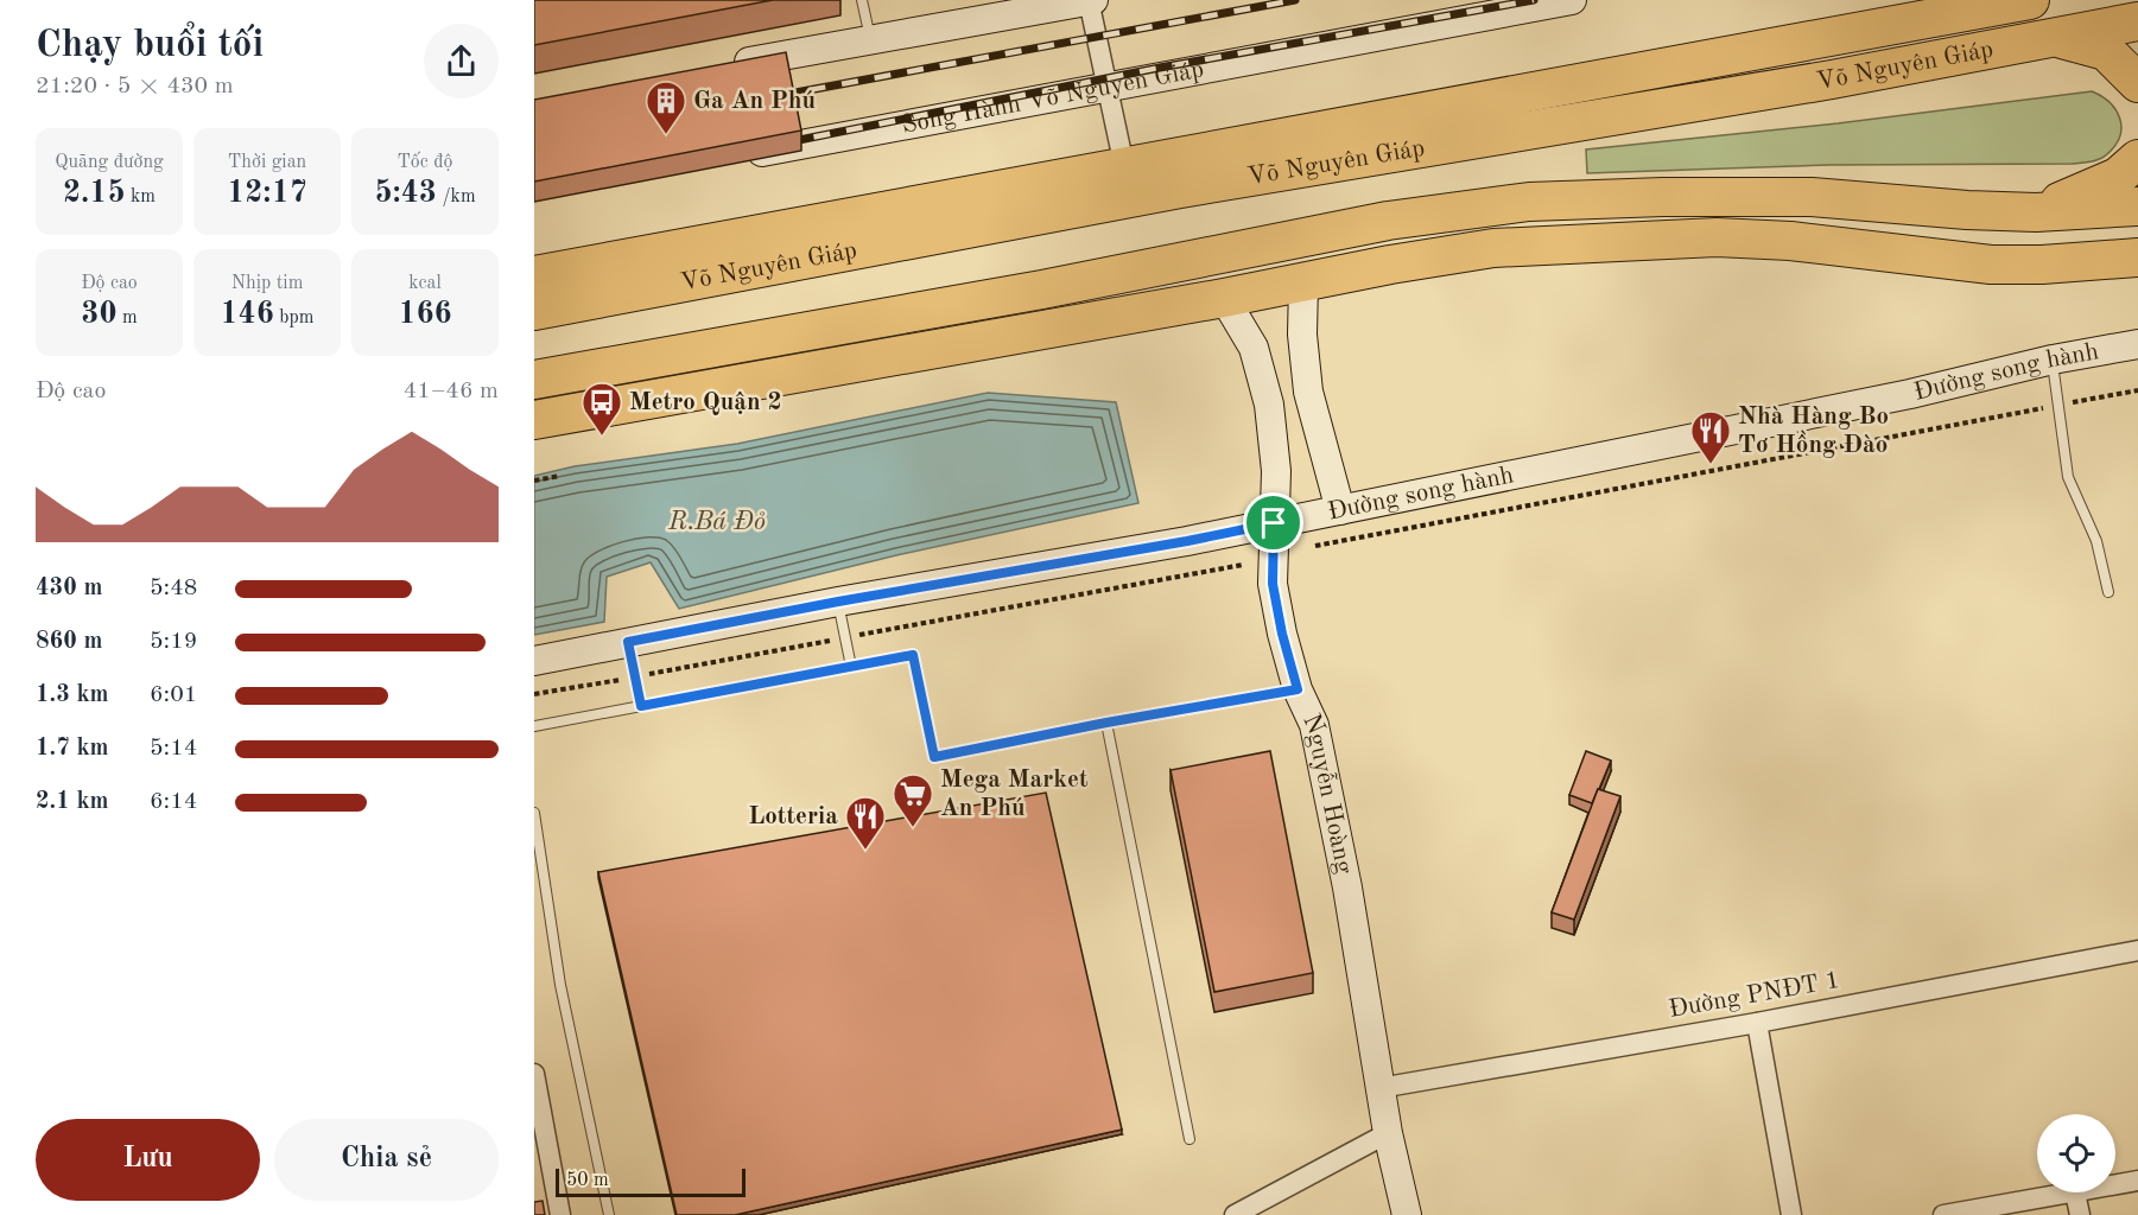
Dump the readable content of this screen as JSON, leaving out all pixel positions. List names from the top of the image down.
{
  "streets": {
    "highway": ["Võ Nguyên Giáp"],
    "main road": ["Song Hành Võ Nguyên Giáp", "Đường song hành", "Nguyễn Hoàng"],
    "street": ["Đường PNĐT 1"]
  },
  "crossings": [
    ["Đường song hành", "Nguyễn Hoàng"],
    ["Nguyễn Hoàng", "Đường PNĐT 1"]
  ],
  "water": ["R.Bá Đỏ"],
  "places": {
    "building": ["Ga An Phú"],
    "bus stop": ["Metro Quận 2"],
    "restaurant": ["Nhà Hàng Bo Tơ Hồng Đào", "Lotteria"],
    "supermarket": ["Mega Market An Phú"]
  },
  "scale_bar": "50 m",
  "page": {
    "heading": ["Chạy buổi tối", "21:20 · 5 × 430 m"],
    "stats": [
      ["Quãng đường", "2.15 km"],
      ["Thời gian", "12:17"],
      ["Tốc độ", "5:43 /km"],
      ["Độ cao", "30 m"],
      ["Nhịp tim", "146 bpm"],
      ["kcal", "166"]
    ],
    "chart": ["Độ cao", "41–46 m"],
    "list": [
      {
        "name": "430 m",
        "note": "5:48"
      },
      {
        "name": "860 m",
        "note": "5:19"
      },
      {
        "name": "1.3 km",
        "note": "6:01"
      },
      {
        "name": "1.7 km",
        "note": "5:14"
      },
      {
        "name": "2.1 km",
        "note": "6:14"
      }
    ],
    "buttons": ["Lưu", "Chia sẻ"],
    "scale": "50 m"
  }
}
